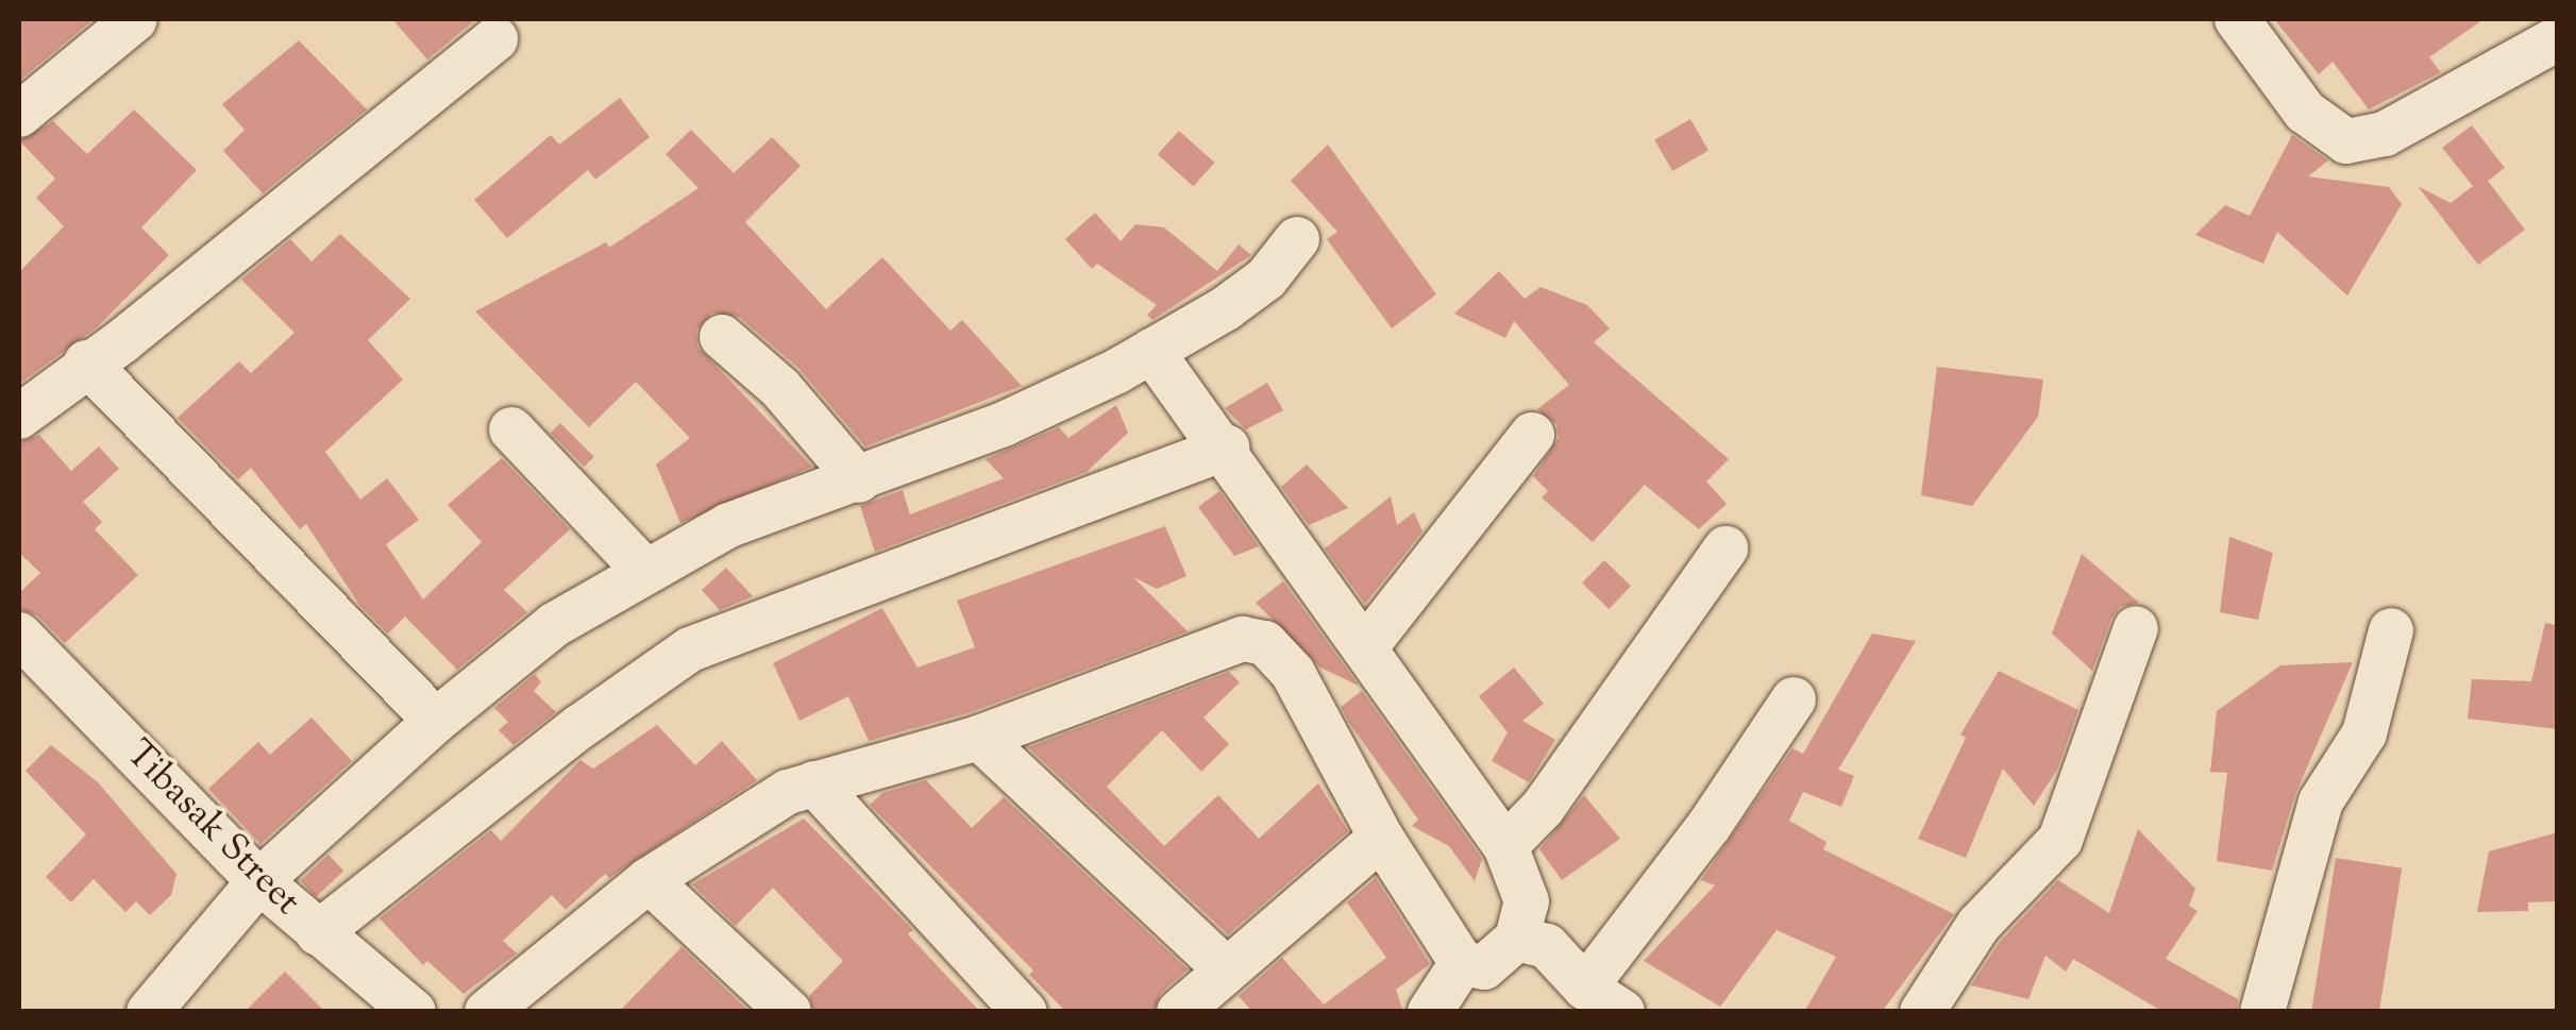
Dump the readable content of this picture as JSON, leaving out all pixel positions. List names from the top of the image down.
{
  "streets": {
    "street": ["Tibasak Street"]
  }
}
